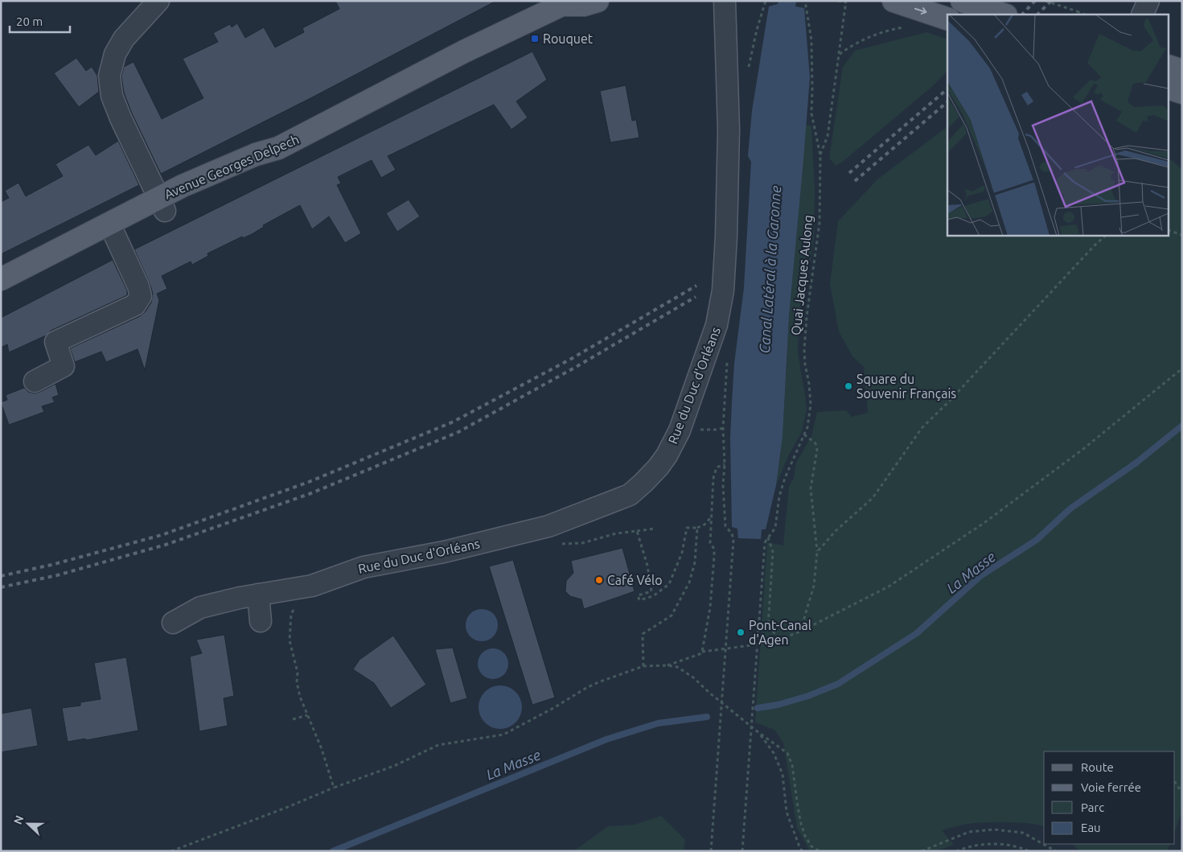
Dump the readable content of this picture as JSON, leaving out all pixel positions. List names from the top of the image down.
{
  "streets": {
    "main road": ["Avenue Georges Delpech"],
    "street": ["Rue du Duc d'Orléans"],
    "path": ["Quai Jacques Aulong"]
  },
  "water": ["Canal Latéral à la Garonne", "La Masse"],
  "places": {
    "transit": ["Rouquet"],
    "other": ["Square du Souvenir Français", "Café Vélo", "Pont-Canal d'Agen"]
  },
  "legend": [
    "Route",
    "Voie ferrée",
    "Parc",
    "Eau"
  ],
  "scale_bar": "20 m",
  "north": "left"
}
